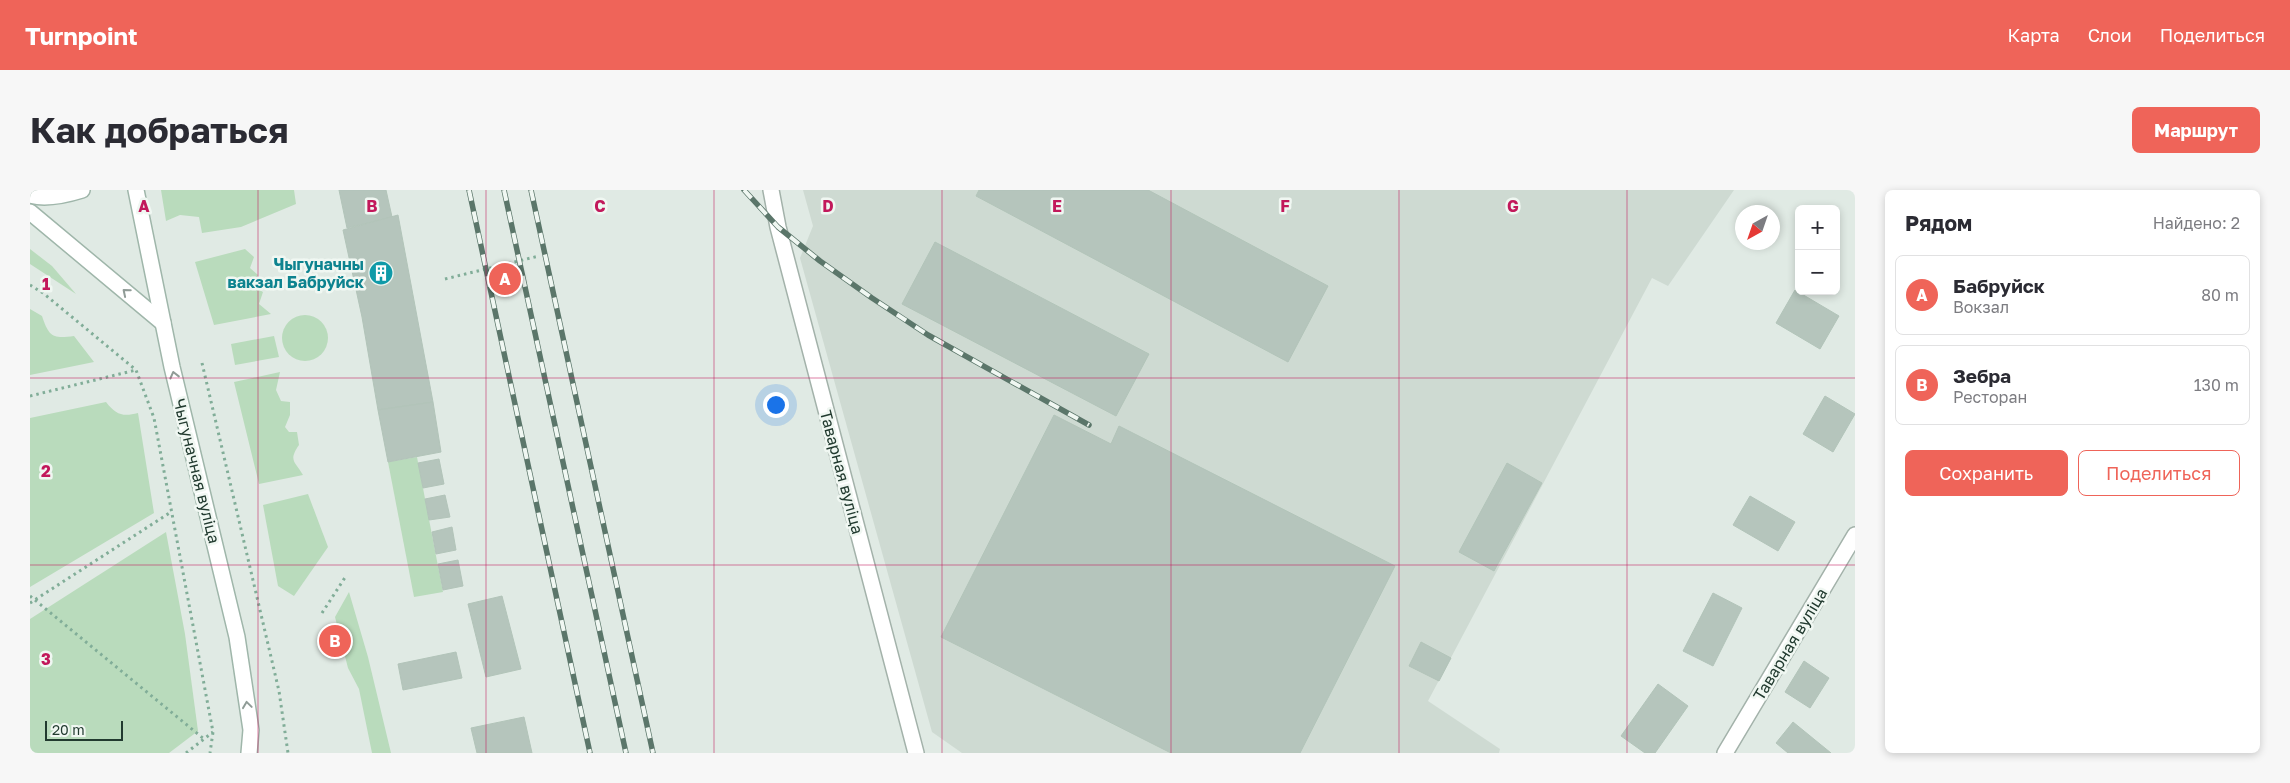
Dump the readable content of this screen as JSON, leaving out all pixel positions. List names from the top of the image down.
{
  "streets": {
    "street": ["Чыгуначная вуліца", "Таварная вуліца"]
  },
  "one_way": ["Чыгуначная вуліца"],
  "places": {
    "building": ["Чыгуначны вакзал Бабруйск"]
  },
  "scale_bar": "20 m",
  "north": "bottom left",
  "page": {
    "header": "Turnpoint",
    "nav": ["Карта", "Слои", "Поделиться"],
    "buttons": [
      "Маршрут",
      ["Сохранить", "Поделиться"]
    ],
    "title": "Как добраться",
    "heading": ["Рядом", "Найдено: 2"],
    "map_buttons": ["+", "−"],
    "list": [
      {
        "mark": "A",
        "name": "Бабруйск",
        "note": "Вокзал",
        "value": "80 m"
      },
      {
        "mark": "B",
        "name": "Зебра",
        "note": "Ресторан",
        "value": "130 m"
      }
    ],
    "pins": ["A", "B"],
    "scale": "20 m"
  },
  "grid": {
    "columns": [
      "A",
      "B",
      "C",
      "D",
      "E",
      "F",
      "G"
    ],
    "rows": ["1", "2", "3"]
  }
}
